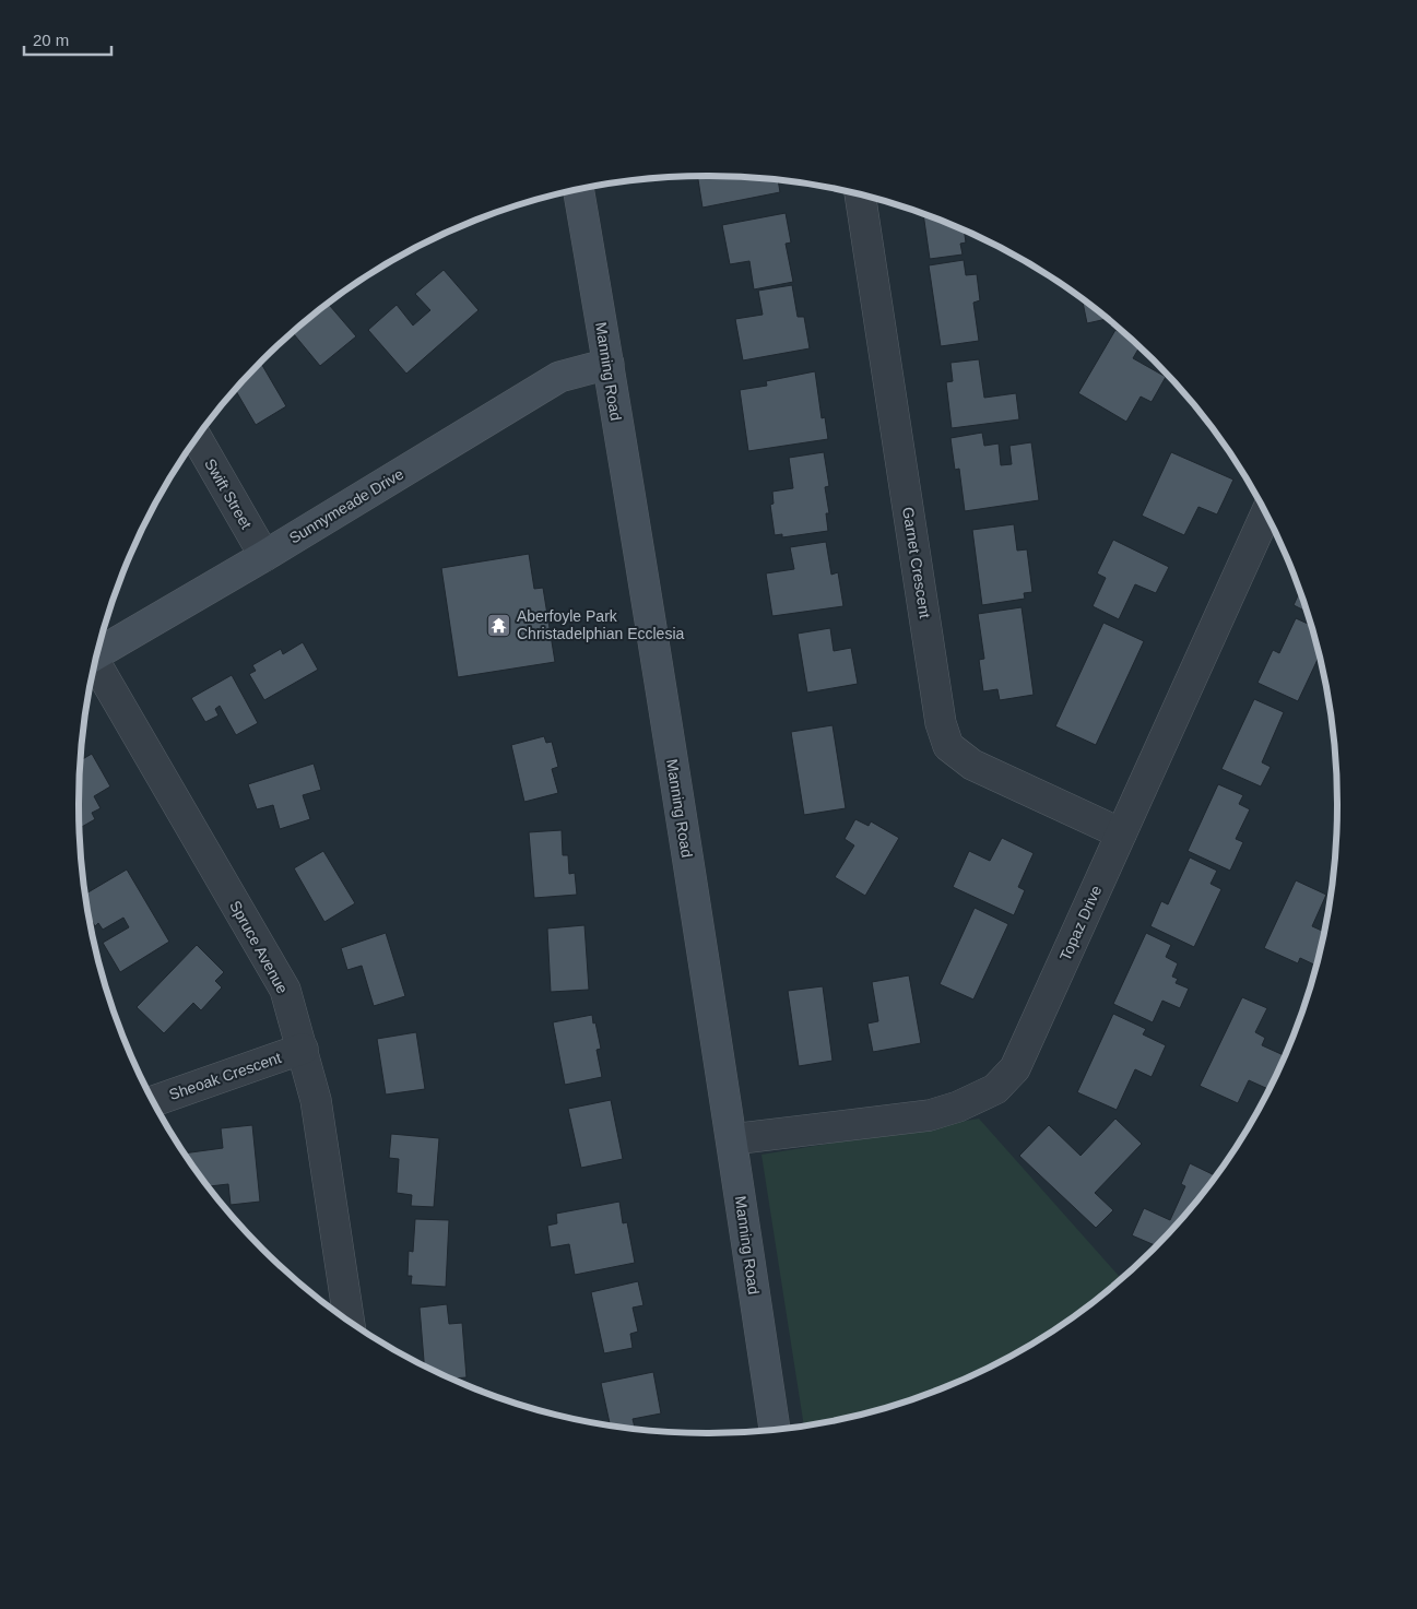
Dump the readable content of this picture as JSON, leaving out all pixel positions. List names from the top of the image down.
{
  "streets": {
    "street": [
      "Manning Road",
      "Swift Street",
      "Sunnymeade Drive",
      "Garnet Crescent",
      "Topaz Drive",
      "Spruce Avenue",
      "Sheoak Crescent"
    ]
  },
  "crossings": [
    ["Manning Road", "Sunnymeade Drive"],
    ["Manning Road", "Topaz Drive"],
    ["Swift Street", "Sunnymeade Drive"],
    ["Garnet Crescent", "Topaz Drive"],
    ["Spruce Avenue", "Sheoak Crescent"]
  ],
  "places": {
    "temple": ["Aberfoyle Park Christadelphian Ecclesia"]
  },
  "scale_bar": "20 m"
}
